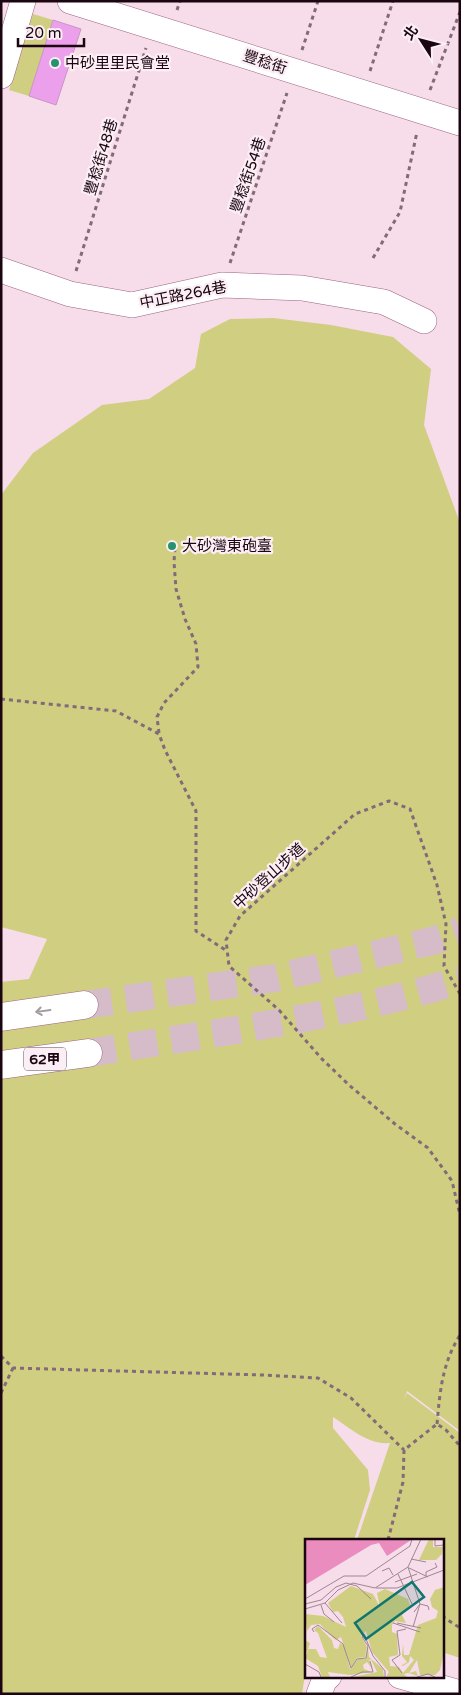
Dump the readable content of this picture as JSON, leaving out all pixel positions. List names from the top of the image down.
{
  "streets": {
    "highway": ["62甲"],
    "street": ["豐稔街", "中正路264巷"],
    "path": ["豐稔街48巷", "豐稔街54巷", "中砂登山步道"]
  },
  "crossings": [
    ["豐稔街", "豐稔街48巷"],
    ["豐稔街", "豐稔街54巷"],
    ["豐稔街48巷", "中正路264巷"],
    ["豐稔街54巷", "中正路264巷"]
  ],
  "places": ["中砂里里民會堂", "大砂灣東砲臺"],
  "scale_bar": "20 m",
  "north": "top left"
}
